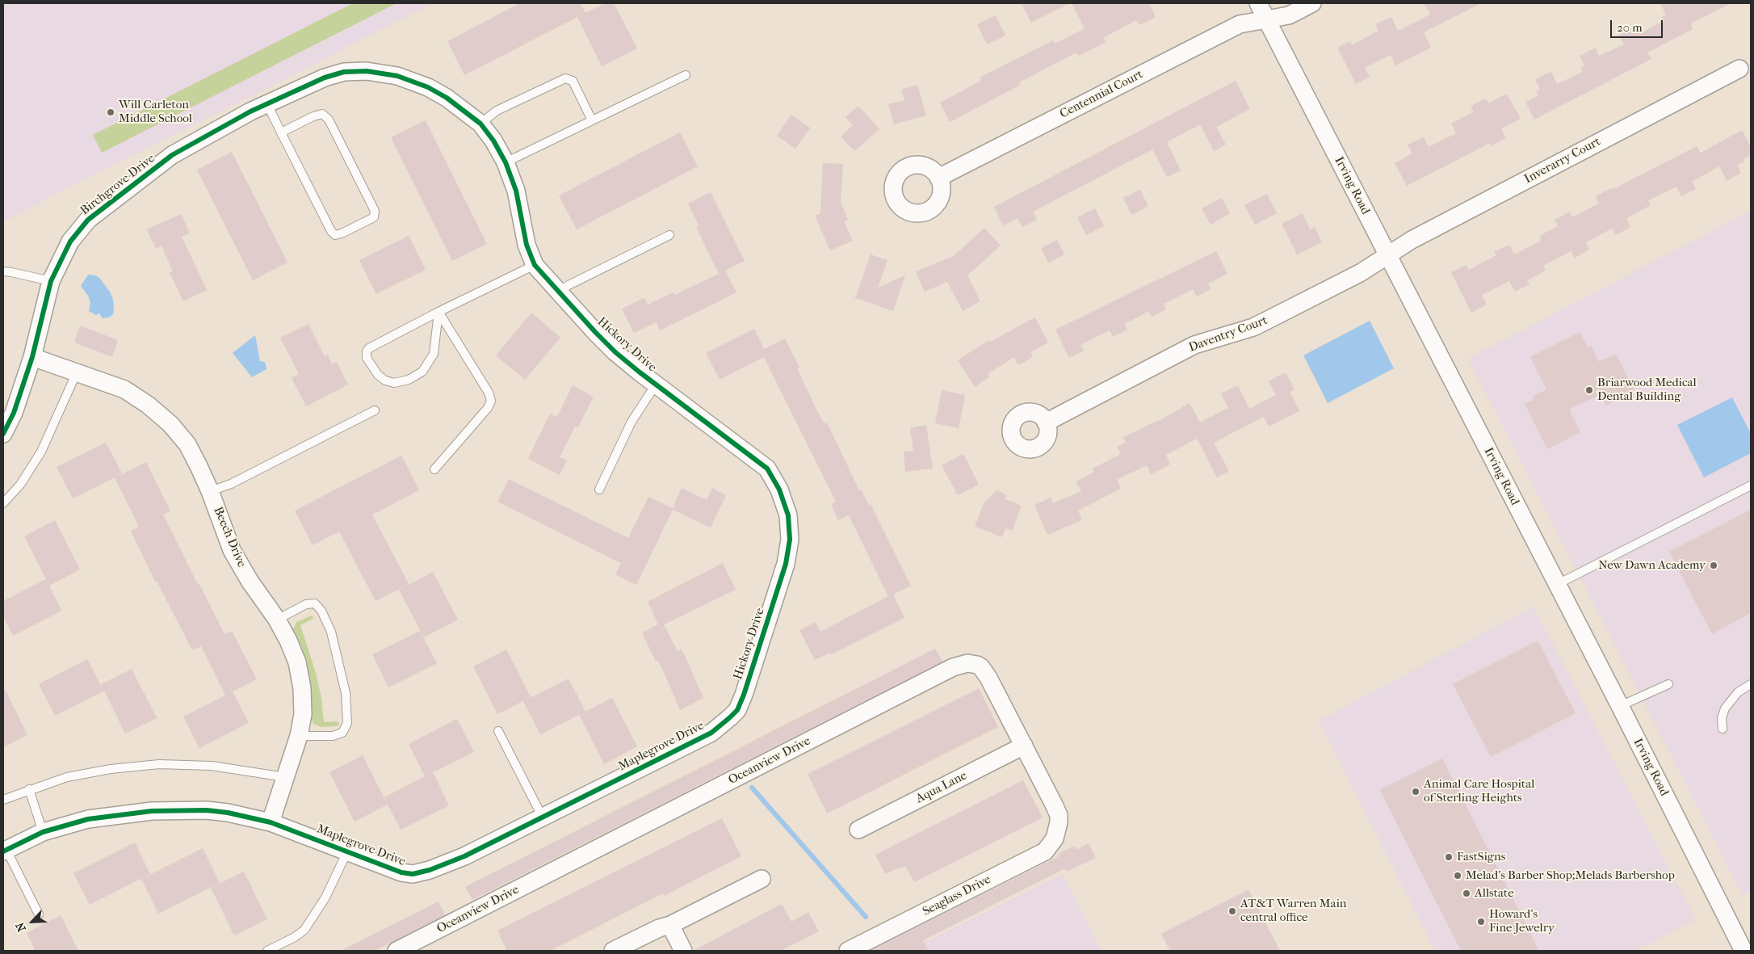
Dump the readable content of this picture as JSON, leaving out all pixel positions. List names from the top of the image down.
{
  "streets": {
    "street": [
      "Centennial Court",
      "Inverarry Court",
      "Birchgrove Drive",
      "Irving Road",
      "Daventry Court",
      "Hickory Drive",
      "Beech Drive",
      "Maplegrove Drive",
      "Oceanview Drive",
      "Aqua Lane",
      "Seaglass Drive"
    ]
  },
  "crossings": [
    ["Centennial Court", "Irving Road"],
    ["Inverarry Court", "Irving Road"],
    ["Inverarry Court", "Daventry Court"],
    ["Birchgrove Drive", "Hickory Drive"],
    ["Birchgrove Drive", "Beech Drive"],
    ["Irving Road", "Daventry Court"],
    ["Hickory Drive", "Maplegrove Drive"],
    ["Beech Drive", "Maplegrove Drive"],
    ["Oceanview Drive", "Aqua Lane"],
    ["Oceanview Drive", "Seaglass Drive"]
  ],
  "places": [
    "Will Carleton Middle School",
    "Briarwood Medical Dental Building",
    "New Dawn Academy",
    "Animal Care Hospital of Sterling Heights",
    "FastSigns",
    "Melad's Barber Shop;Melads Barbershop",
    "Allstate",
    "AT&T Warren Main central office",
    "Howard's Fine Jewelry"
  ],
  "scale_bar": "20 m",
  "north": "bottom left"
}
